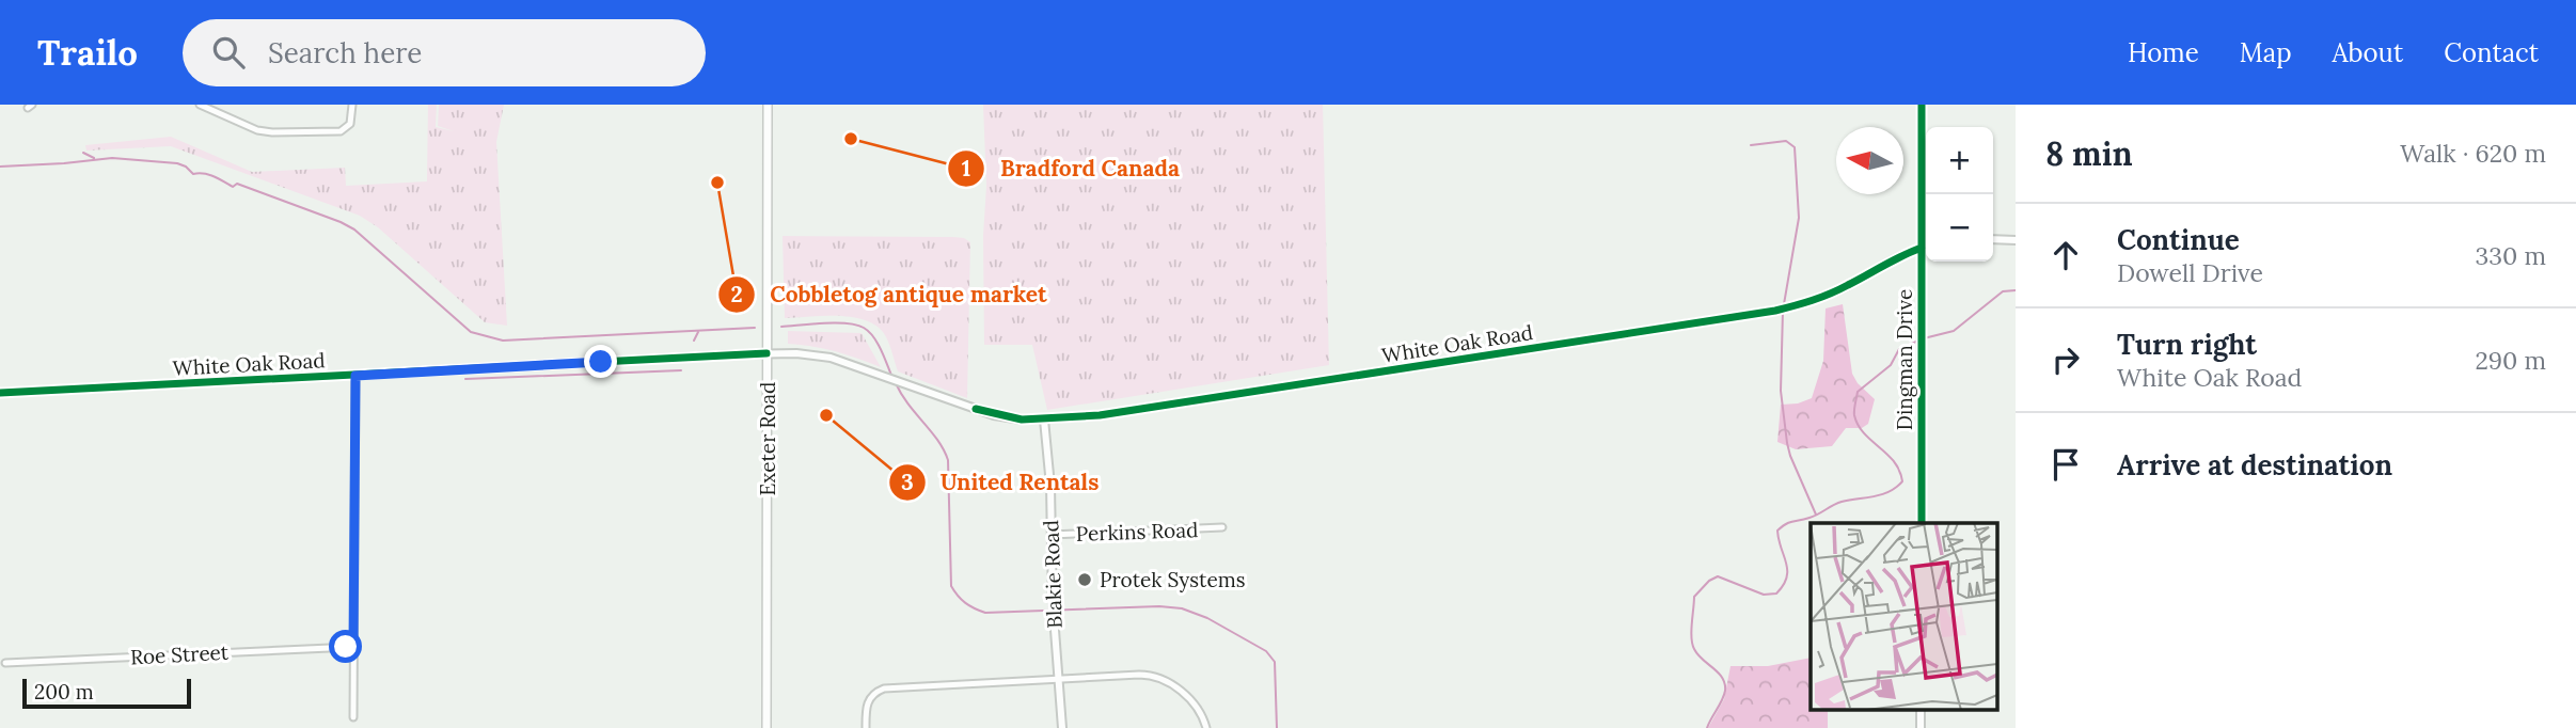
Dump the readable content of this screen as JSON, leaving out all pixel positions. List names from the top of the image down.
{
  "streets": {
    "main road": ["Exeter Road"],
    "street": [
      "White Oak Road",
      "Dingman Drive",
      "Perkins Road",
      "Blakie Road",
      "Roe Street"
    ]
  },
  "crossings": [
    ["White Oak Road", "Dingman Drive"],
    ["White Oak Road", "Exeter Road"],
    ["White Oak Road", "Blakie Road"],
    ["Perkins Road", "Blakie Road"]
  ],
  "places": [
    "Bradford Canada",
    "Cobbletog antique market",
    "United Rentals",
    "Protek Systems"
  ],
  "scale_bar": "200 m",
  "north": "left",
  "page": {
    "header": "Trailo",
    "search": "Search here",
    "nav": [
      "Home",
      "Map",
      "About",
      "Contact"
    ],
    "heading": ["8 min", "Walk · 620 m"],
    "map_buttons": ["+", "−"],
    "list": [
      ["Continue", "Dowell Drive", "330 m"],
      ["Turn right", "White Oak Road", "290 m"],
      "Arrive at destination"
    ],
    "scale": "200 m"
  }
}
